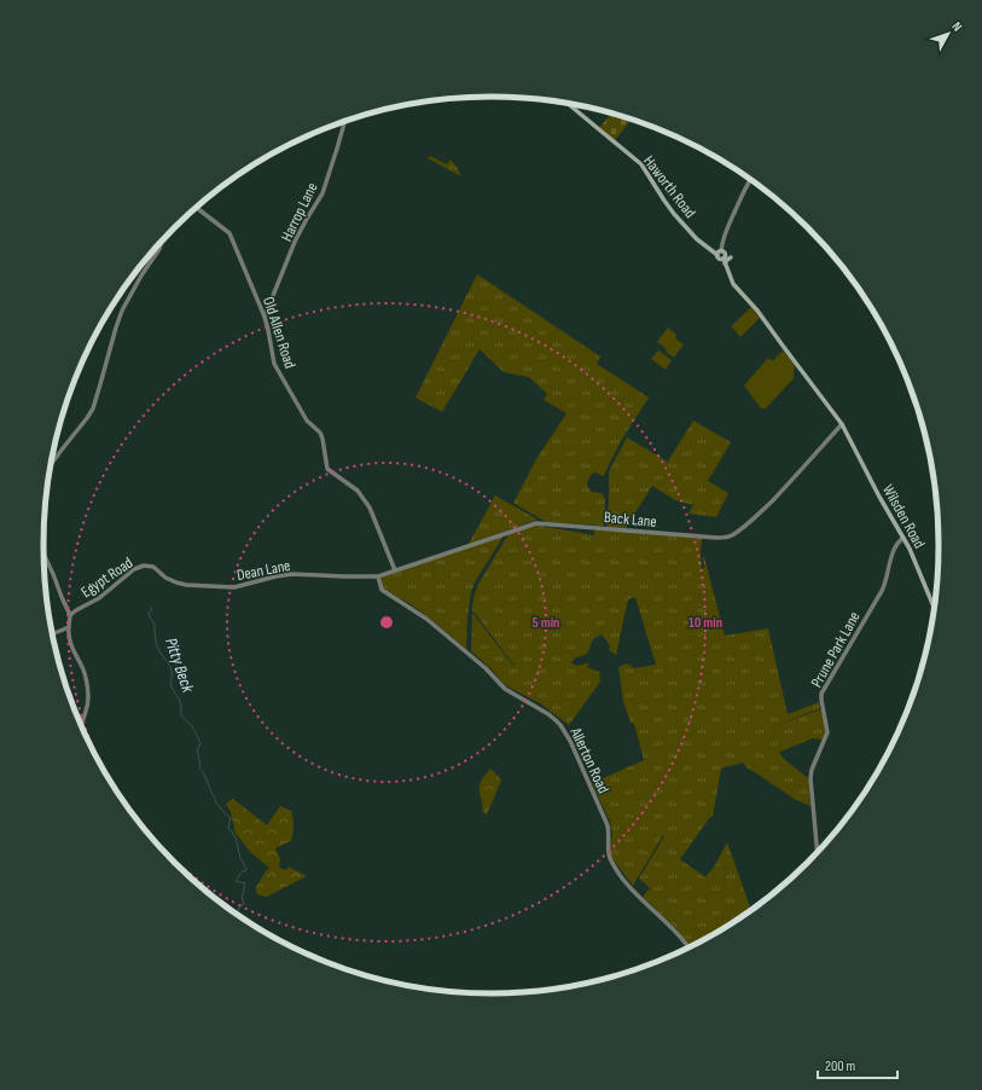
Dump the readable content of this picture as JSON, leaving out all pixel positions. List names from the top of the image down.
{
  "streets": {
    "main road": ["Haworth Road", "Wilsden Road"],
    "street": [
      "Harrop Lane",
      "Old Allen Road",
      "Back Lane",
      "Dean Lane",
      "Egypt Road",
      "Prune Park Lane",
      "Allerton Road"
    ]
  },
  "crossings": [
    ["Harrop Lane", "Old Allen Road"],
    ["Old Allen Road", "Back Lane"],
    ["Wilsden Road", "Back Lane"],
    ["Wilsden Road", "Prune Park Lane"],
    ["Back Lane", "Dean Lane"],
    ["Back Lane", "Allerton Road"],
    ["Dean Lane", "Egypt Road"],
    ["Dean Lane", "Allerton Road"]
  ],
  "water": ["Pitty Beck"],
  "scale_bar": "200 m",
  "north": "top right",
  "rings": ["5 min", "10 min"]
}
